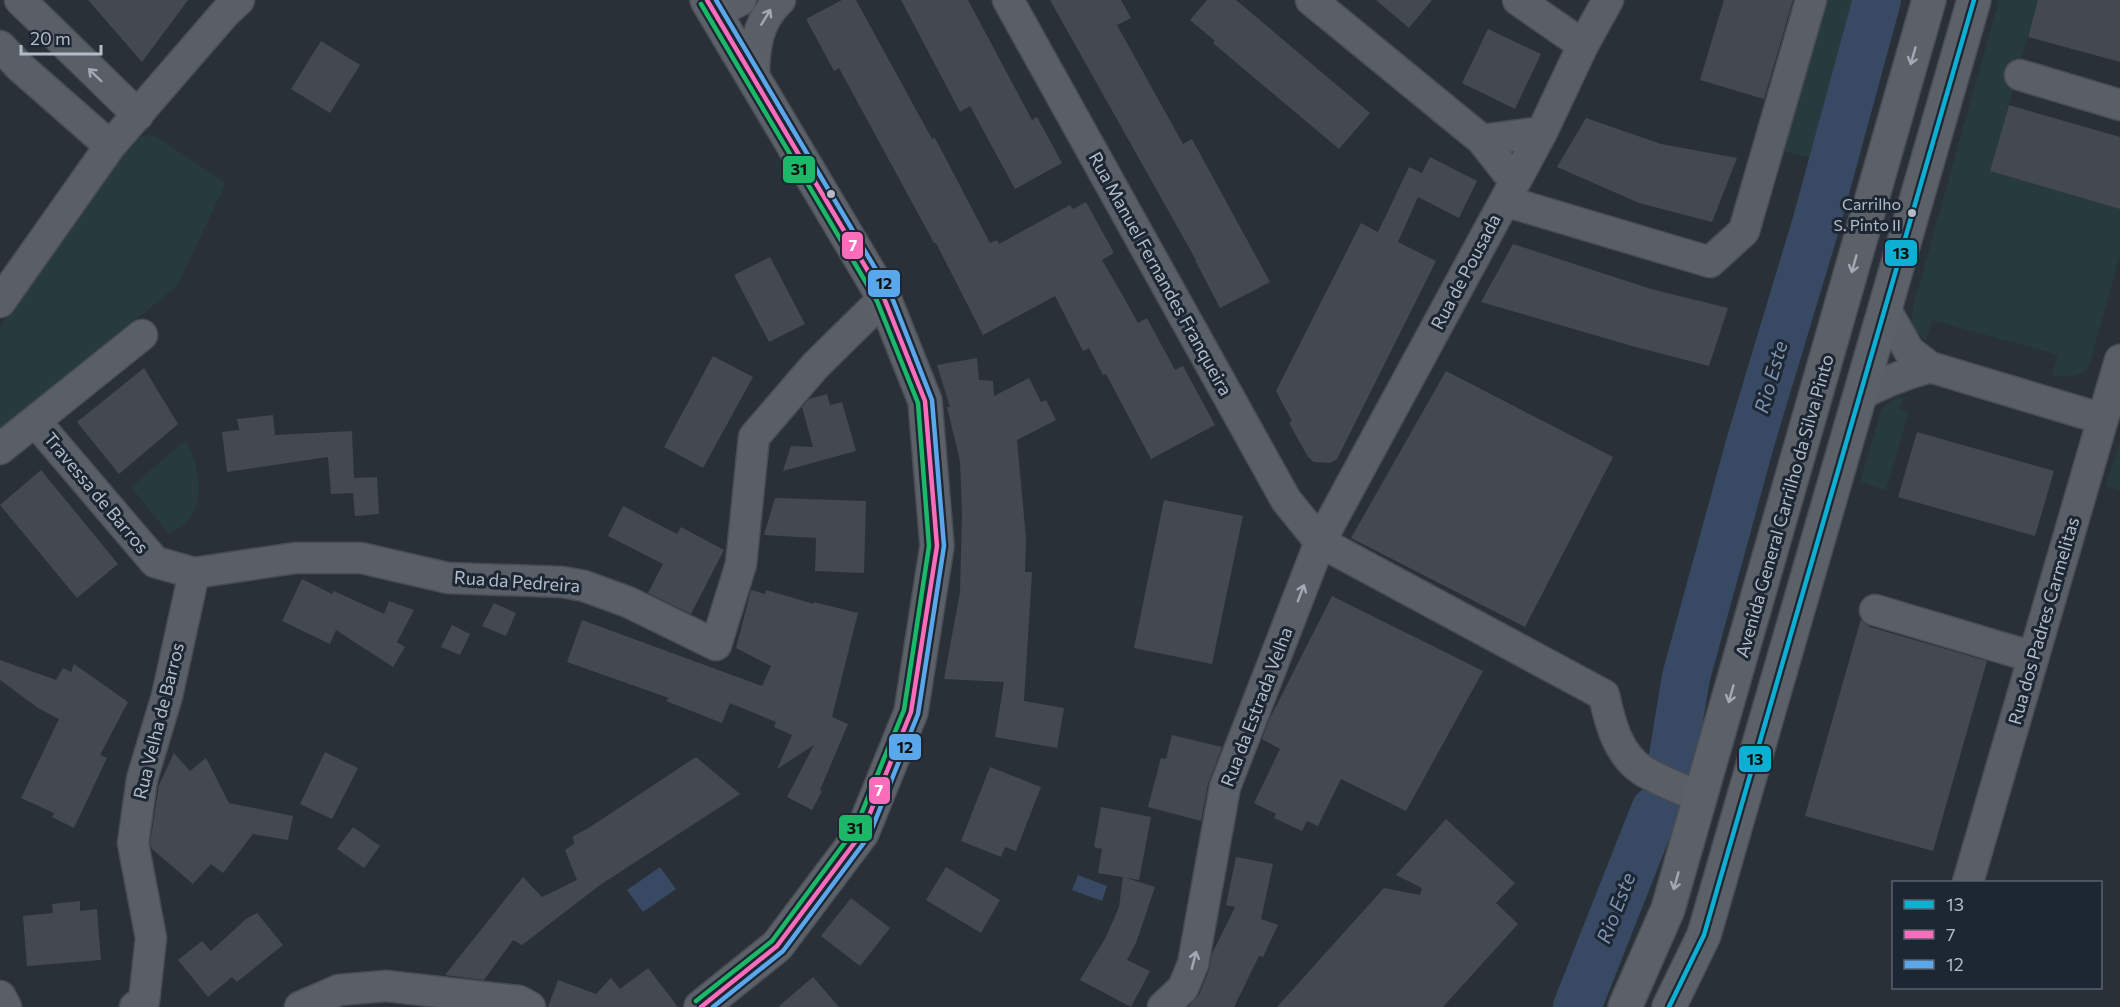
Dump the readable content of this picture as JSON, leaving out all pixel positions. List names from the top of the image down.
{
  "streets": {
    "main road": ["Avenida General Carrilho da Silva Pinto"],
    "street": [
      "Rua de Pousada",
      "Rua Manuel Fernandes Franqueira",
      "Travessa de Barros",
      "Rua da Pedreira",
      "Rua dos Padres Carmelitas",
      "Rua da Estrada Velha",
      "Rua Velha de Barros"
    ]
  },
  "crossings": [
    ["Rua de Pousada", "Rua Manuel Fernandes Franqueira"],
    ["Rua de Pousada", "Rua da Estrada Velha"],
    ["Rua Manuel Fernandes Franqueira", "Rua da Estrada Velha"],
    ["Travessa de Barros", "Rua da Pedreira"],
    ["Travessa de Barros", "Rua Velha de Barros"],
    ["Rua da Pedreira", "Rua Velha de Barros"]
  ],
  "one_way": ["Rua da Estrada Velha"],
  "water": ["Rio Este"],
  "places": ["Carrilho S. Pinto II"],
  "lines": [
    "transit line 13",
    "transit line 7",
    "transit line 12",
    "transit line 31"
  ],
  "legend": ["13", "7", "12"],
  "scale_bar": "20 m"
}
